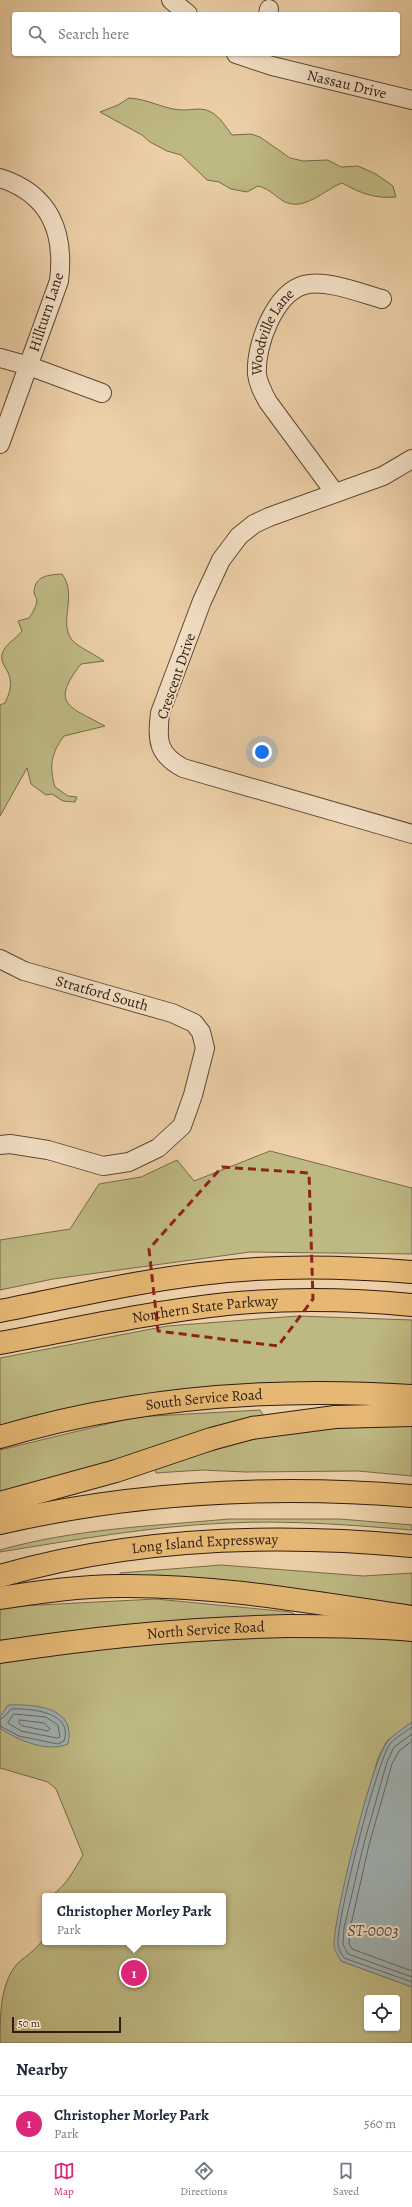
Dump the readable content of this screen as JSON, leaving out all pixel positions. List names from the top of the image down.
{
  "streets": {
    "main road": [
      "Northern State Parkway",
      "South Service Road",
      "Long Island Expressway",
      "North Service Road"
    ],
    "street": [
      "Nassau Drive",
      "Hillturn Lane",
      "Woodville Lane",
      "Crescent Drive",
      "Stratford South"
    ]
  },
  "crossings": [
    ["Woodville Lane", "Crescent Drive"]
  ],
  "water": ["ST-0003"],
  "scale_bar": "50 m",
  "page": {
    "search": "Search here",
    "popup": ["Christopher Morley Park", "Park"],
    "pins": "1",
    "scale": "50 m",
    "heading": "Nearby",
    "list": [
      {
        "mark": "1",
        "name": "Christopher Morley Park",
        "note": "Park",
        "value": "560 m"
      }
    ],
    "nav": ["Map", "Directions", "Saved"]
  }
}
